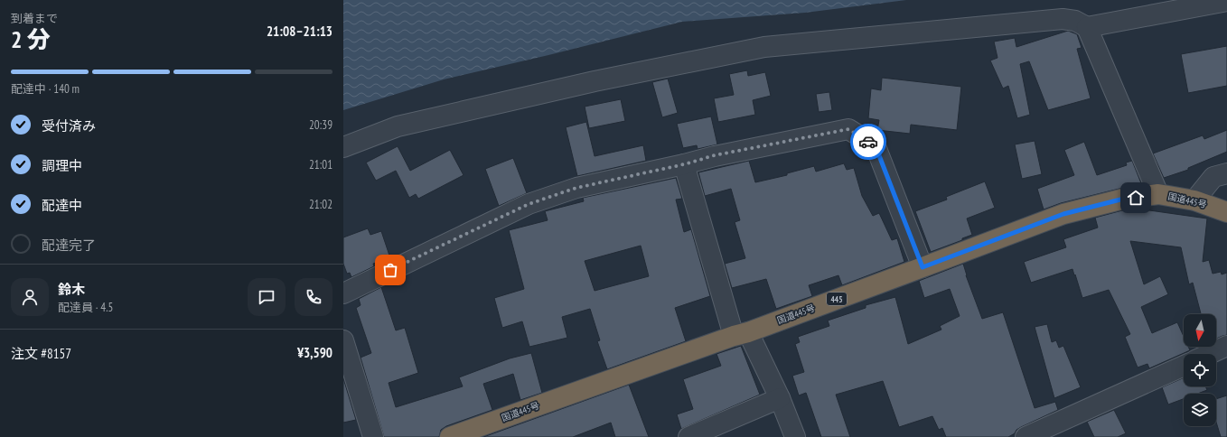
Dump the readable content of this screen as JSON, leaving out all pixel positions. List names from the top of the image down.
{
  "streets": {
    "highway": ["国道445号", "445"]
  },
  "north": "bottom",
  "page": {
    "heading": ["2 分", "到着まで", "21:08–21:13"],
    "panel": [
      "鈴木",
      "配達員 · 4.5",
      "注文 #8157",
      "¥3,590"
    ],
    "bar": "配達中 · 140 m",
    "list": [
      ["受付済み", "20:39"],
      ["調理中", "21:01"],
      ["配達中", "21:02"],
      "配達完了"
    ]
  }
}
